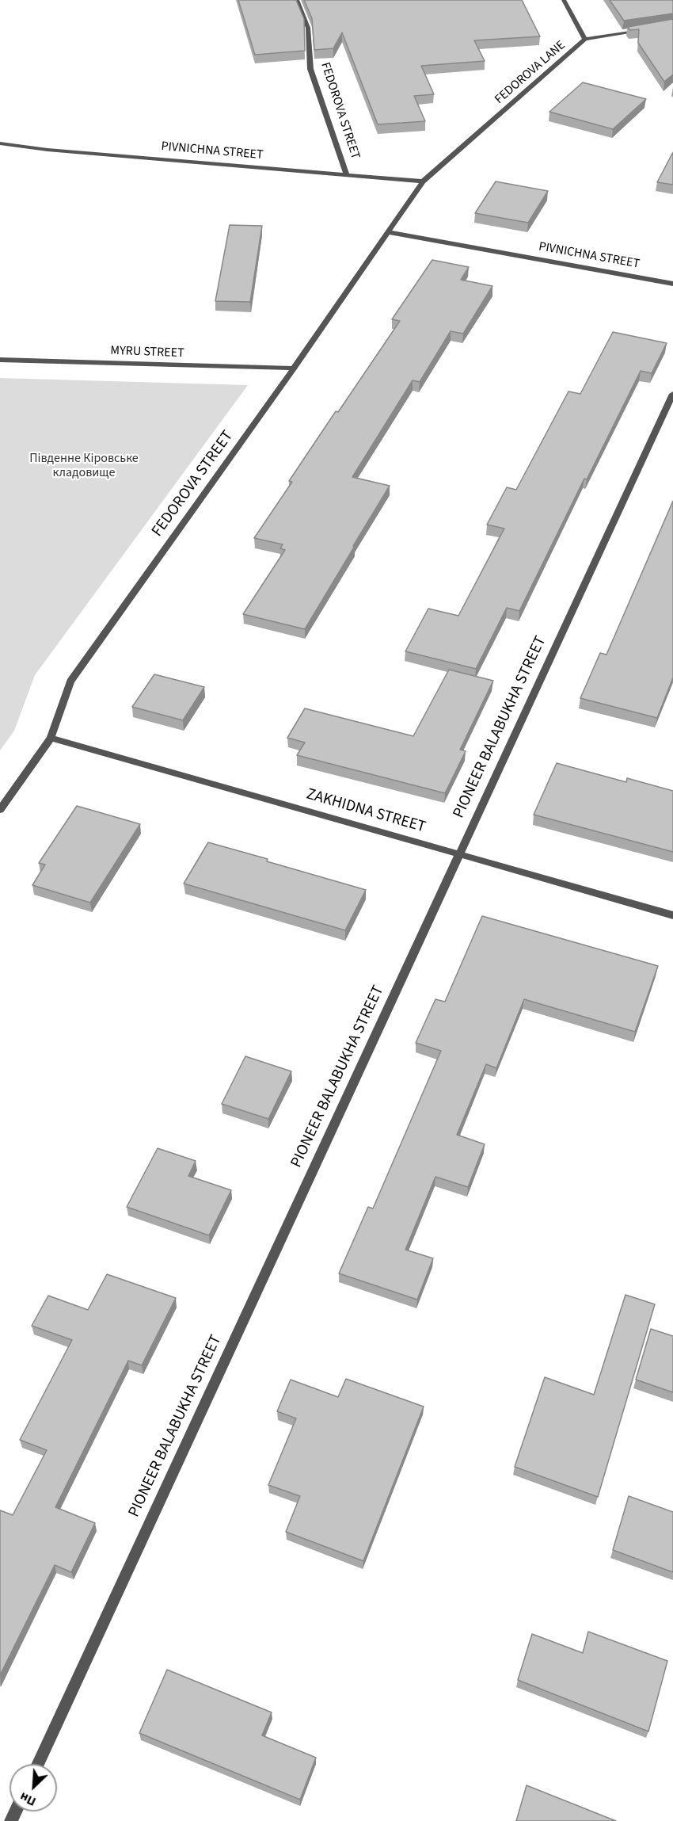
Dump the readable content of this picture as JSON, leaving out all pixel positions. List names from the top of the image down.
{
  "streets": {
    "street": [
      "FEDOROVA LANE",
      "FEDOROVA STREET",
      "PIVNICHNA STREET",
      "MYRU STREET",
      "PIONEER BALABUKHA STREET",
      "ZAKHIDNA STREET"
    ]
  },
  "crossings": [
    ["FEDOROVA LANE", "FEDOROVA STREET"],
    ["FEDOROVA LANE", "PIVNICHNA STREET"],
    ["FEDOROVA STREET", "PIVNICHNA STREET"],
    ["FEDOROVA STREET", "MYRU STREET"],
    ["FEDOROVA STREET", "ZAKHIDNA STREET"],
    ["PIONEER BALABUKHA STREET", "ZAKHIDNA STREET"]
  ],
  "parks": ["Південне Кіровське кладовище"],
  "north": "bottom left"
}
